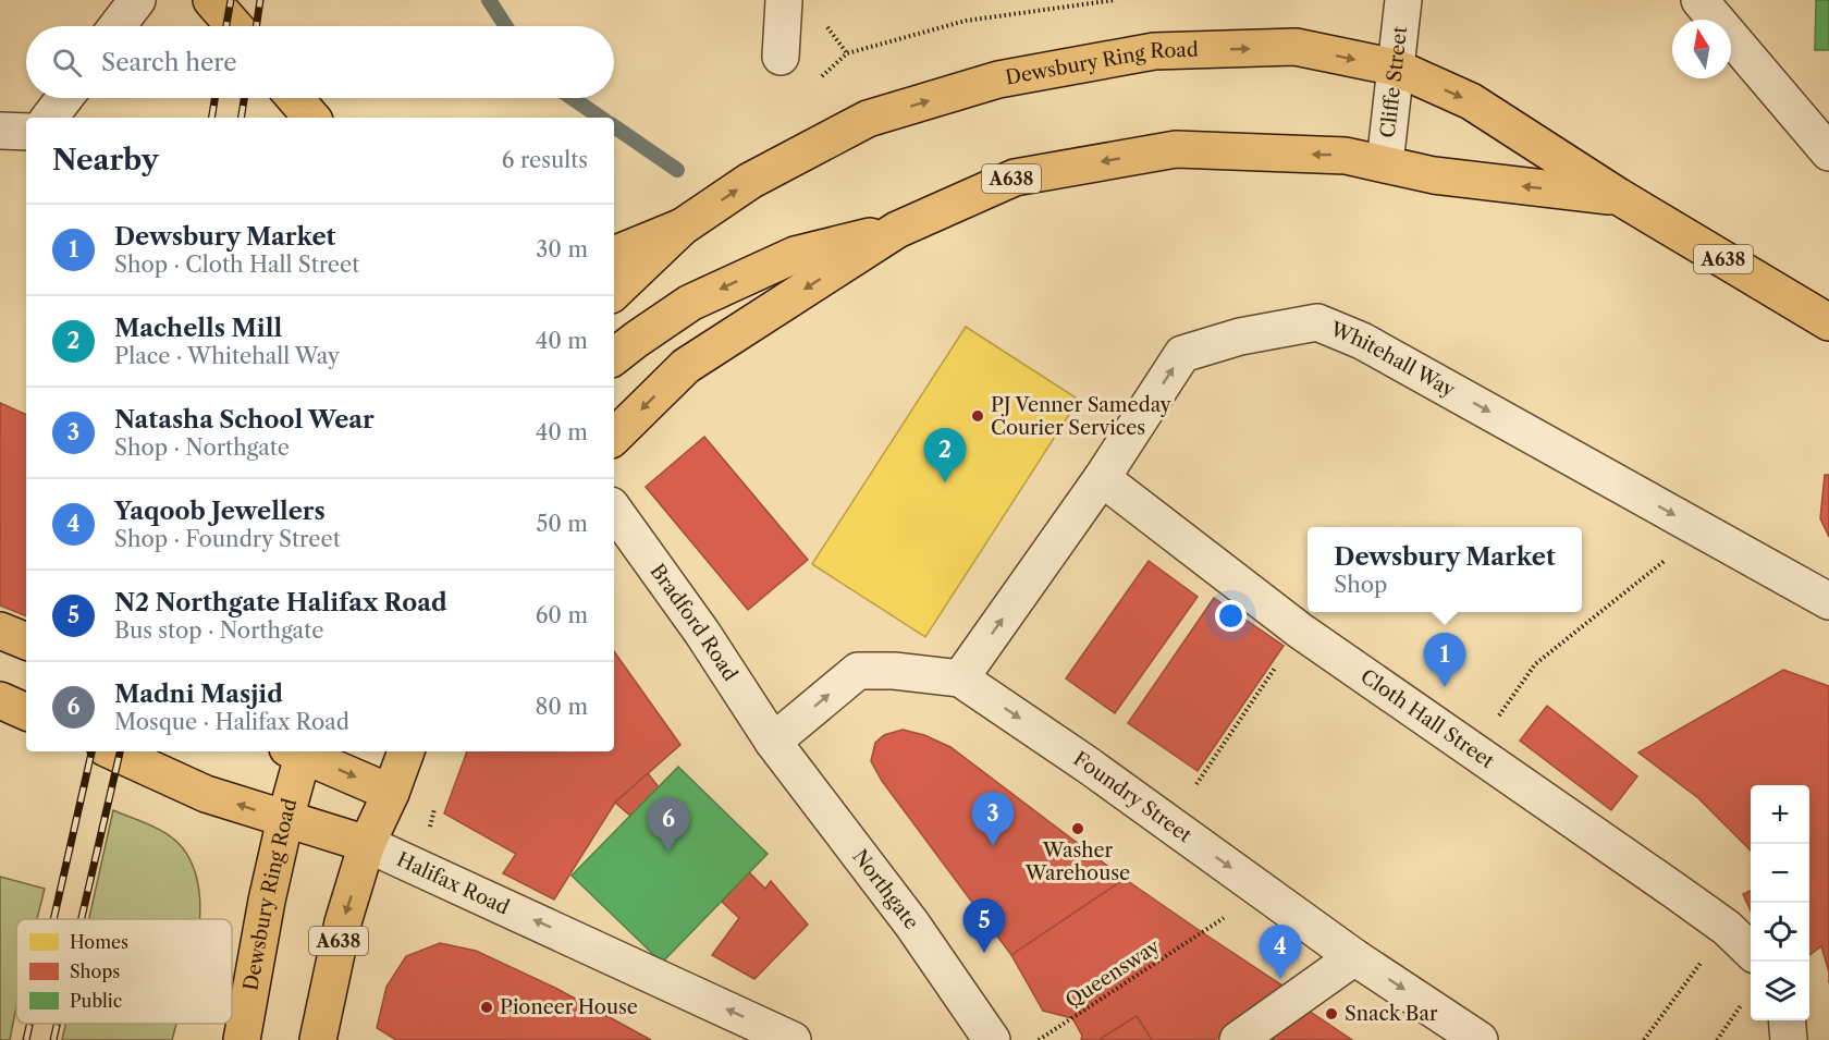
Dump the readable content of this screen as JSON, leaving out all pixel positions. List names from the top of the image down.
{
  "streets": {
    "main road": ["Dewsbury Ring Road", "A638", "Halifax Road"],
    "street": [
      "Cliffe Street",
      "Whitehall Way",
      "Bradford Road",
      "Cloth Hall Street",
      "Foundry Street",
      "Northgate"
    ],
    "path": ["Queensway"]
  },
  "crossings": [
    ["Dewsbury Ring Road", "Cliffe Street"],
    ["Dewsbury Ring Road", "A638"],
    ["Dewsbury Ring Road", "Halifax Road"],
    ["A638", "Halifax Road"],
    ["Whitehall Way", "Cloth Hall Street"],
    ["Whitehall Way", "Foundry Street"],
    ["Bradford Road", "Foundry Street"],
    ["Bradford Road", "Northgate"],
    ["Foundry Street", "Northgate"]
  ],
  "one_way": ["Foundry Street", "Halifax Road"],
  "places": [
    "PJ Venner Sameday Courier Services",
    "Washer Warehouse",
    "Pioneer House",
    "Snack Bar"
  ],
  "legend": ["Homes", "Shops", "Public"],
  "north": "top",
  "page": {
    "search": "Search here",
    "heading": ["Nearby", "6 results"],
    "list": [
      {
        "mark": "1",
        "name": "Dewsbury Market",
        "note": "Shop · Cloth Hall Street",
        "value": "30 m"
      },
      {
        "mark": "2",
        "name": "Machells Mill",
        "note": "Place · Whitehall Way",
        "value": "40 m"
      },
      {
        "mark": "3",
        "name": "Natasha School Wear",
        "note": "Shop · Northgate",
        "value": "40 m"
      },
      {
        "mark": "4",
        "name": "Yaqoob Jewellers",
        "note": "Shop · Foundry Street",
        "value": "50 m"
      },
      {
        "mark": "5",
        "name": "N2 Northgate Halifax Road",
        "note": "Bus stop · Northgate",
        "value": "60 m"
      },
      {
        "mark": "6",
        "name": "Madni Masjid",
        "note": "Mosque · Halifax Road",
        "value": "80 m"
      }
    ],
    "pins": [
      "2",
      "1",
      "3",
      "6",
      "5",
      "4"
    ],
    "popup": ["Dewsbury Market", "Shop"],
    "map_buttons": ["+", "−"]
  }
}
